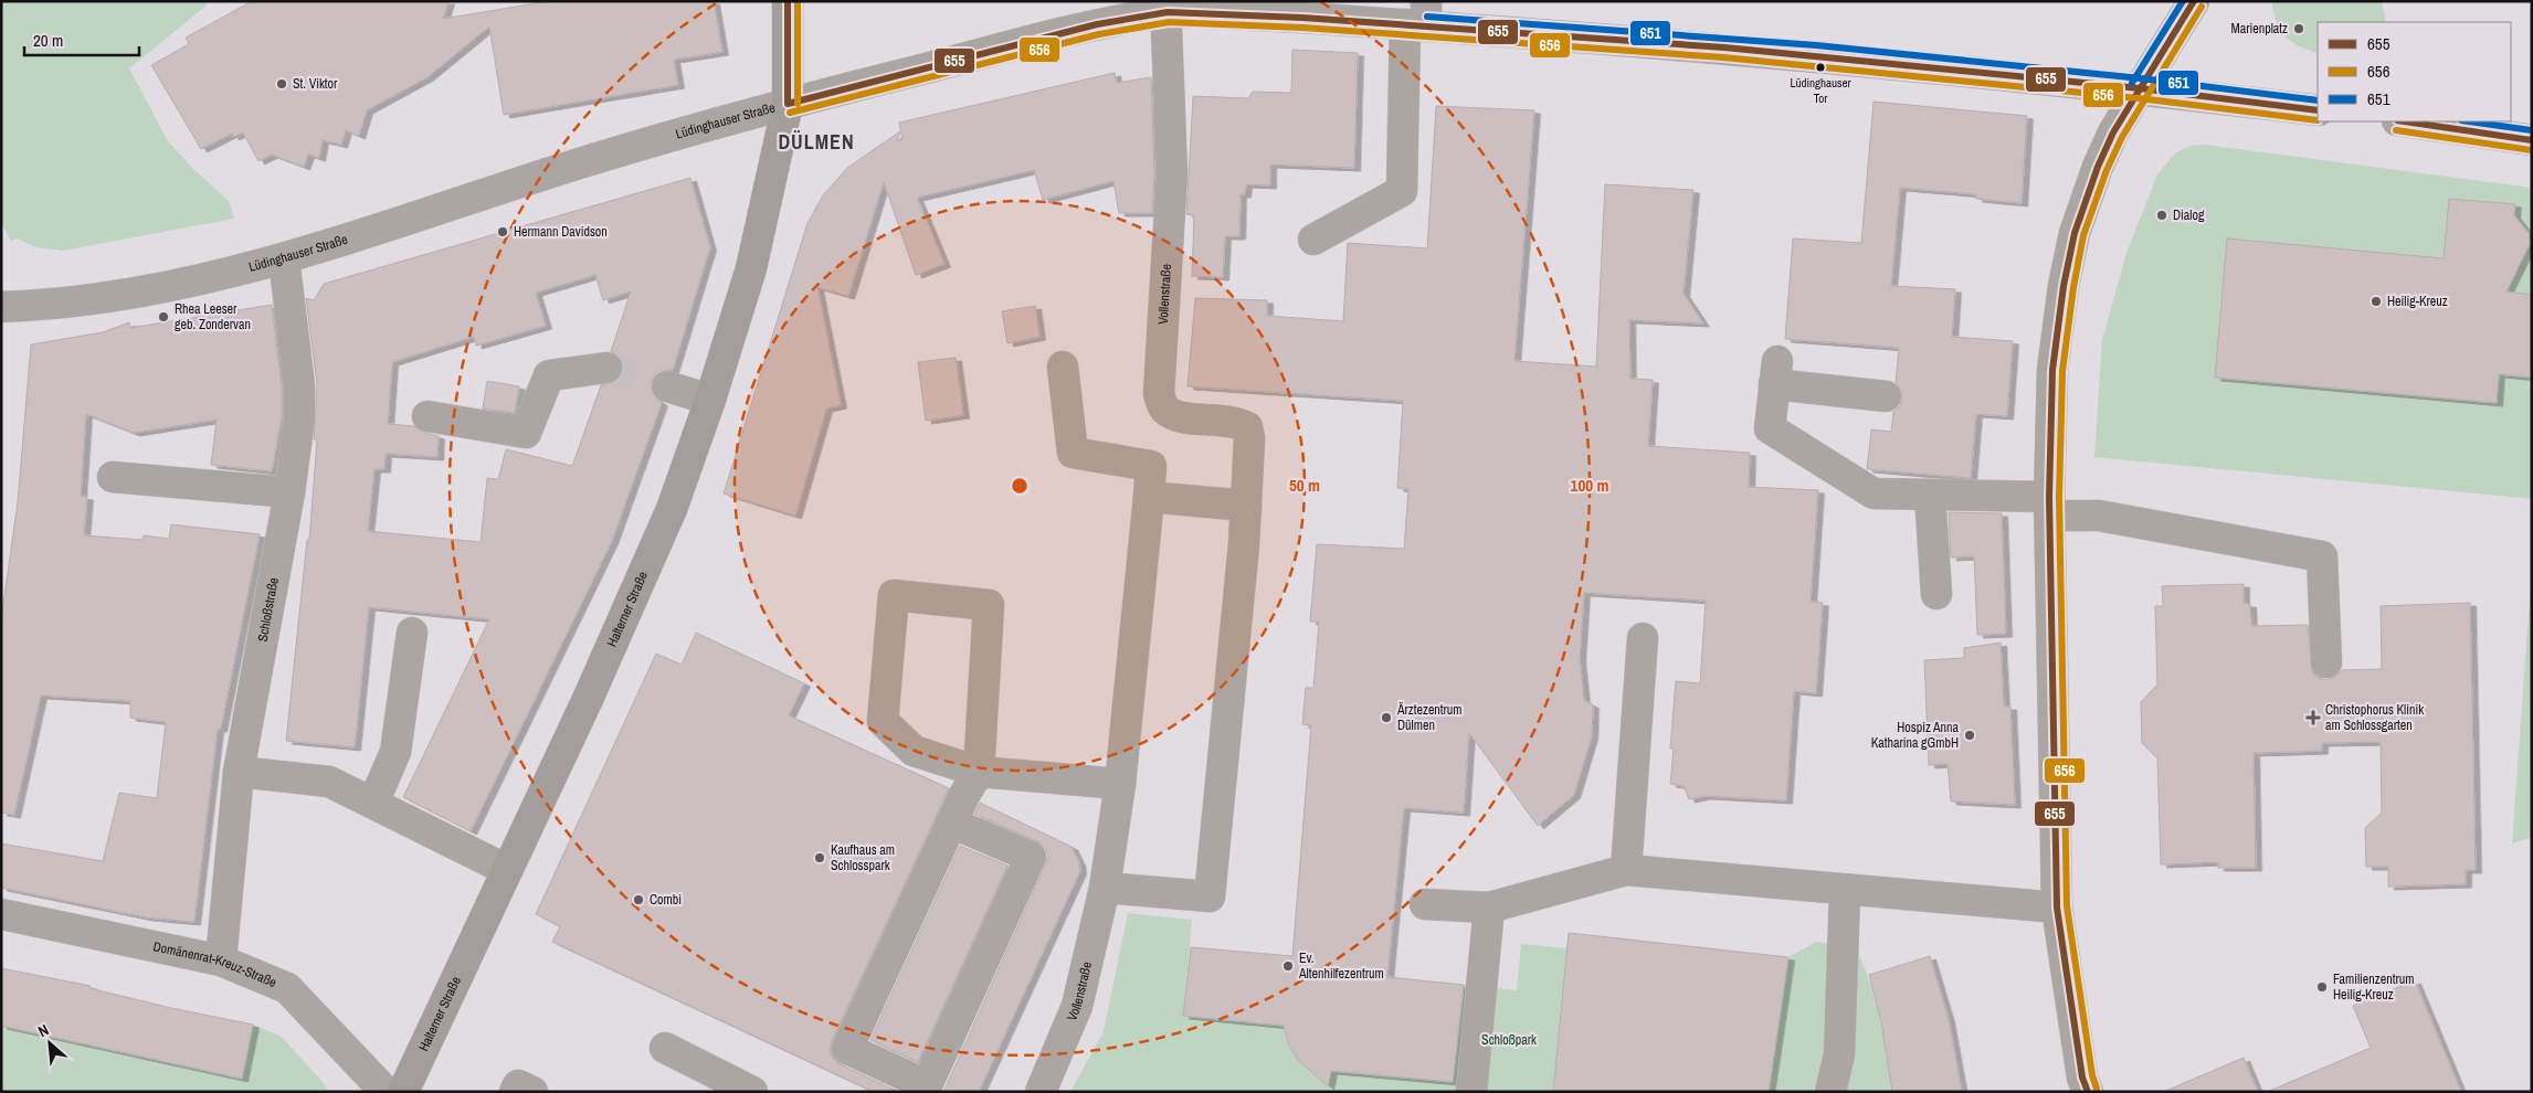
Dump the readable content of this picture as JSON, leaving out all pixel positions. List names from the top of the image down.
{
  "streets": {
    "main road": ["Halterner Straße"],
    "street": [
      "Lüdinghauser Straße",
      "Vollenstraße",
      "Schloßstraße",
      "Domänenrat-Kreuz-Straße"
    ]
  },
  "crossings": [
    ["Lüdinghauser Straße", "Vollenstraße"],
    ["Lüdinghauser Straße", "Schloßstraße"],
    ["Lüdinghauser Straße", "Halterner Straße"],
    ["Schloßstraße", "Domänenrat-Kreuz-Straße"]
  ],
  "districts": ["DÜLMEN"],
  "parks": ["Schloßpark"],
  "places": {
    "other": [
      "Marienplatz",
      "Lüdinghauser Tor",
      "St. Viktor",
      "Dialog",
      "Hermann Davidson",
      "Heilig-Kreuz",
      "Rhea Leeser geb. Zondervan",
      "Ärztezentrum Dülmen",
      "Hospiz Anna Katharina gGmbH",
      "Kaufhaus am Schlosspark",
      "Combi",
      "Ev. Altenhilfezentrum",
      "Familienzentrum Heilig-Kreuz"
    ],
    "health": ["Christophorus Klinik am Schlossgarten"]
  },
  "lines": ["transit line 655", "transit line 656", "transit line 651"],
  "legend": ["655", "656", "651"],
  "scale_bar": "20 m",
  "north": "top left",
  "rings": ["50 m", "100 m"]
}
